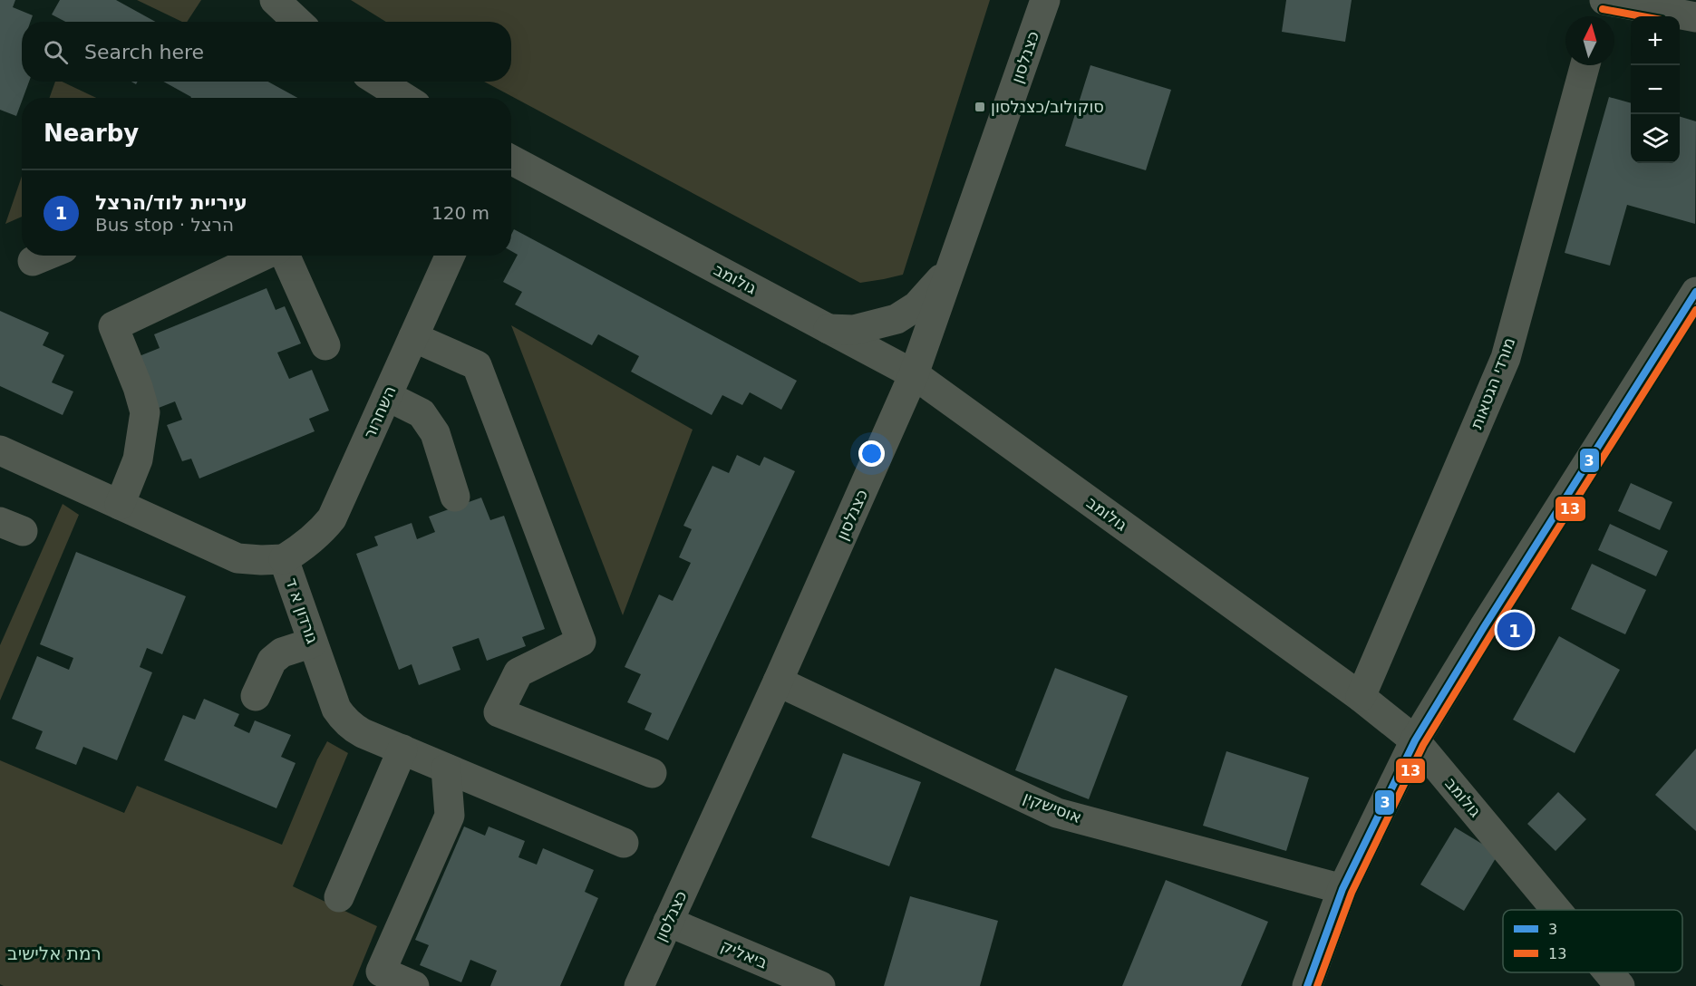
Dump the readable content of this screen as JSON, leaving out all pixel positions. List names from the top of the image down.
{
  "streets": {
    "street": [
      "כצנלסון",
      "גולומב",
      "מורדי הגטאות",
      "השחרור",
      "גורדון א ד",
      "אוסישקין",
      "ביאליק"
    ]
  },
  "crossings": [
    ["כצנלסון", "גולומב"],
    ["כצנלסון", "אוסישקין"],
    ["כצנלסון", "ביאליק"],
    ["גולומב", "מורדי הגטאות"],
    ["השחרור", "גורדון א ד"]
  ],
  "districts": ["רמת אלישיב"],
  "places": {
    "transit": ["סוקולוב/כצנלסון"]
  },
  "lines": ["transit line 13", "transit line 3"],
  "legend": ["3", "13"],
  "north": "top",
  "page": {
    "map_buttons": ["+", "−"],
    "search": "Search here",
    "heading": "Nearby",
    "list": [
      {
        "mark": "1",
        "name": "עיריית לוד/הרצל",
        "note": "Bus stop · הרצל",
        "value": "120 m"
      }
    ],
    "pins": "1"
  }
}
